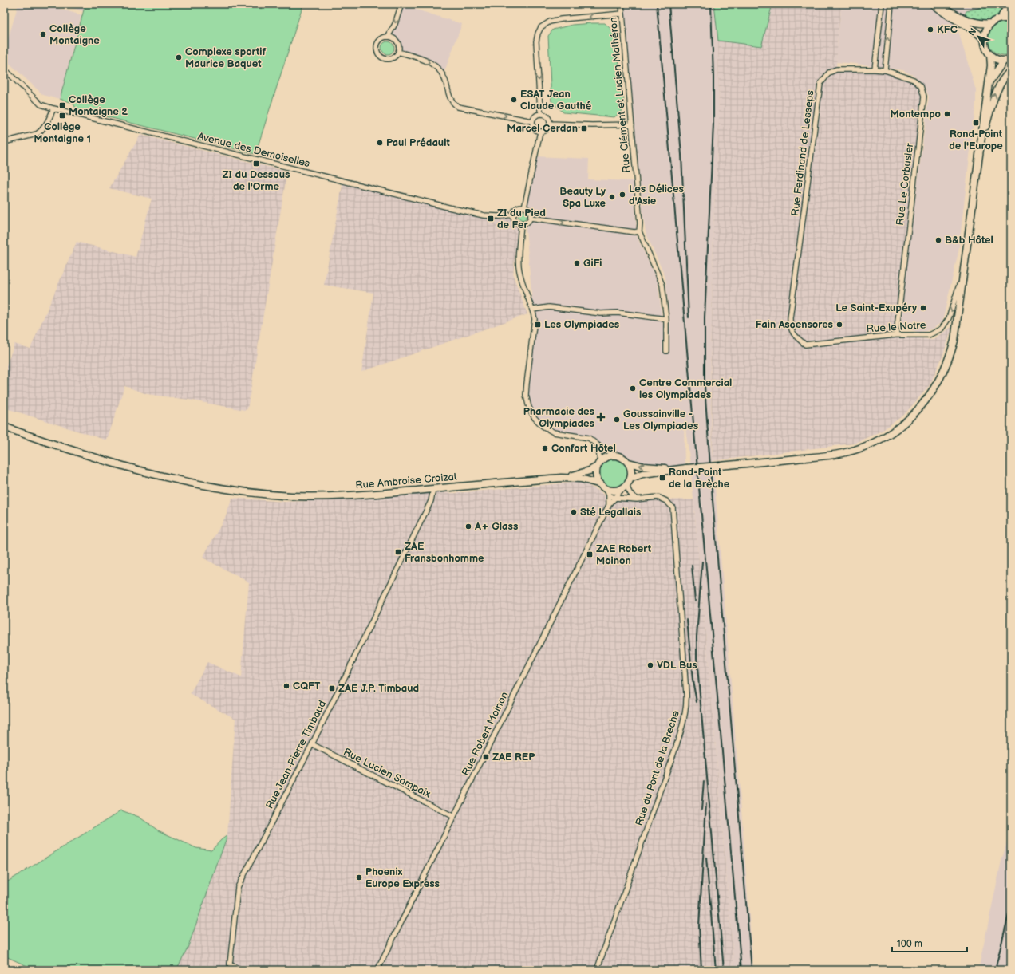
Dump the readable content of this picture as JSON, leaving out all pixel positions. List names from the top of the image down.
{
  "streets": {
    "main road": ["Rue Ambroise Croizat"],
    "street": [
      "Rue Clément et Lucien Mathéron",
      "Avenue des Demoiselles",
      "Rue Ferdinand de Lesseps",
      "Rue Le Corbusier",
      "Rue le Notre",
      "Rue Robert Moinon",
      "Rue Jean-Pierre Timbaud",
      "Rue du Pont de la Breche",
      "Rue Lucien Sampaix"
    ]
  },
  "crossings": [
    ["Rue Ferdinand de Lesseps", "Rue Le Corbusier"],
    ["Rue Ferdinand de Lesseps", "Rue le Notre"],
    ["Rue Le Corbusier", "Rue le Notre"],
    ["Rue Ambroise Croizat", "Rue Jean-Pierre Timbaud"],
    ["Rue Robert Moinon", "Rue du Pont de la Breche"],
    ["Rue Robert Moinon", "Rue Lucien Sampaix"],
    ["Rue Jean-Pierre Timbaud", "Rue Lucien Sampaix"]
  ],
  "one_way": ["Rue le Notre"],
  "places": {
    "other": [
      "KFC",
      "Collège Montaigne",
      "Complexe sportif Maurice Baquet",
      "ESAT Jean Claude Gauthé",
      "Montempo",
      "Paul Prédault",
      "Les Délices d'Asie",
      "Beauty Ly Spa Luxe",
      "B&b Hôtel",
      "GiFi",
      "Le Saint-Exupéry",
      "Fain Ascensores",
      "Centre Commercial les Olympiades",
      "Goussainville - Les Olympiades",
      "Confort Hôtel",
      "Sté Legallais",
      "A+ Glass",
      "VDL Bus",
      "CQFT",
      "Phoenix Europe Express"
    ],
    "transit": [
      "Collège Montaigne 2",
      "Collège Montaigne 1",
      "Rond-Point de l'Europe",
      "Marcel Cerdan",
      "ZI du Dessous de l'Orme",
      "ZI du Pied de Fer",
      "Les Olympiades",
      "Rond-Point de la Brèche",
      "ZAE Fransbonhomme",
      "ZAE Robert Moinon",
      "ZAE J.P. Timbaud",
      "ZAE REP"
    ],
    "health": ["Pharmacie des Olympiades"]
  },
  "scale_bar": "100 m",
  "north": "top left"
}
